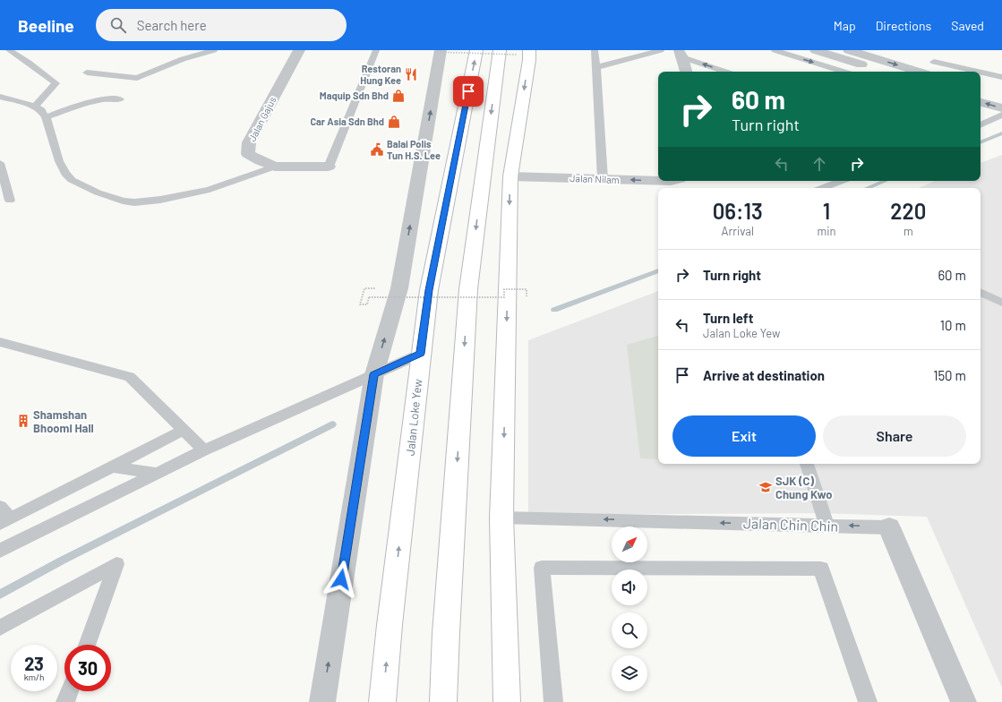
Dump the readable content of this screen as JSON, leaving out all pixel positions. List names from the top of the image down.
{
  "streets": {
    "highway": ["Jalan Loke Yew"],
    "street": ["Jalan Gajus", "Jalan Nilam", "Jalan Chin Chin"]
  },
  "one_way": ["Jalan Nilam", "Jalan Chin Chin"],
  "places": {
    "restaurant": ["Restoran Hung Kee"],
    "shop": ["Maquip Sdn Bhd", "Car Asia Sdn Bhd"],
    "public building": ["Balai Polis Tun H.S. Lee"],
    "building": ["Shamshan Bhoomi Hall"],
    "school or university": ["SJK (C) Chung Kwo"]
  },
  "north": "top right",
  "page": {
    "header": "Beeline",
    "search": "Search here",
    "nav": ["Map", "Directions", "Saved"],
    "turn": ["60 m", "Turn right"],
    "eta": [
      "06:13",
      "Arrival",
      "1",
      "min",
      "220",
      "m"
    ],
    "list": [
      {
        "name": "Turn right",
        "value": "60 m"
      },
      {
        "name": "Turn left",
        "note": "Jalan Loke Yew",
        "value": "10 m"
      },
      {
        "name": "Arrive at destination",
        "value": "150 m"
      }
    ],
    "buttons": ["Exit", "Share"],
    "speed": "23 km/h",
    "limit": "30"
  }
}
